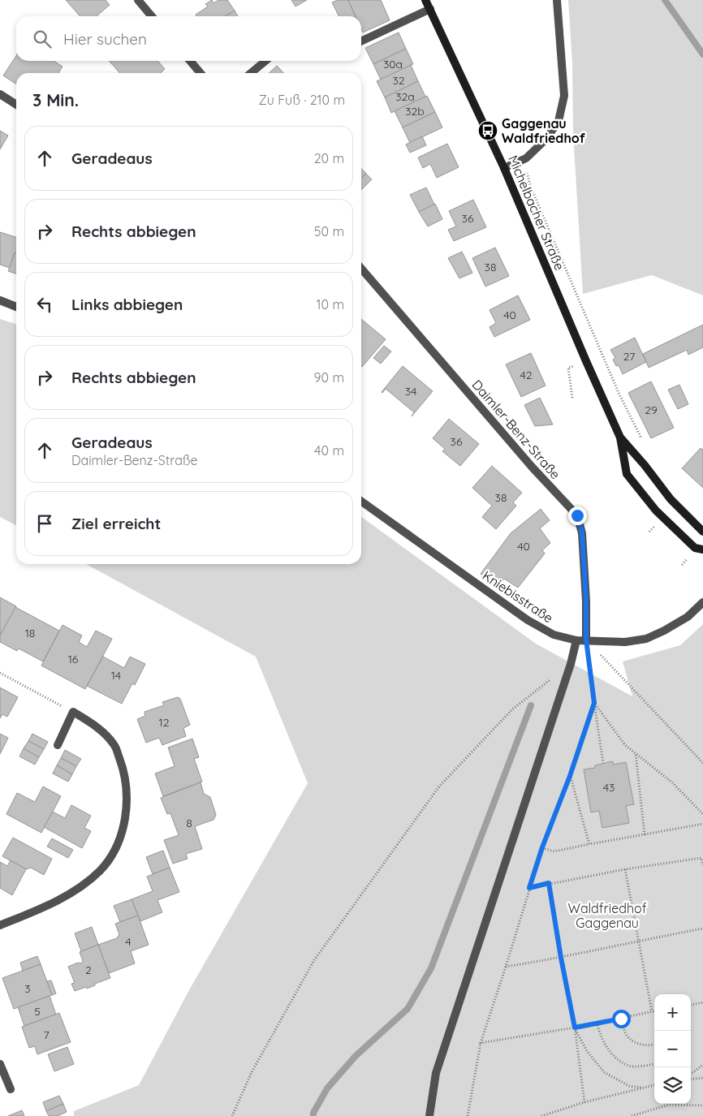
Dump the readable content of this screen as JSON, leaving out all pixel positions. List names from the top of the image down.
{
  "streets": {
    "main road": ["Michelbacher Straße"],
    "street": ["Daimler-Benz-Straße", "Kniebisstraße"]
  },
  "crossings": [
    ["Daimler-Benz-Straße", "Kniebisstraße"]
  ],
  "parks": ["Waldfriedhof Gaggenau"],
  "places": {
    "bus stop": ["Gaggenau Waldfriedhof"]
  },
  "house_numbers": [
    "30a",
    "32",
    "32a",
    "32b",
    "36",
    "38",
    "40",
    "27",
    "42",
    "34",
    "29",
    "36",
    "38",
    "40",
    "18",
    "16",
    "14",
    "12",
    "43",
    "8",
    "4",
    "2",
    "3",
    "5",
    "7"
  ],
  "page": {
    "search": "Hier suchen",
    "heading": ["3 Min.", "Zu Fuß · 210 m"],
    "list": [
      ["Geradeaus", "20 m"],
      ["Rechts abbiegen", "50 m"],
      ["Links abbiegen", "10 m"],
      ["Rechts abbiegen", "90 m"],
      ["Geradeaus", "Daimler-Benz-Straße", "40 m"],
      "Ziel erreicht"
    ],
    "map_buttons": ["+", "−"]
  }
}
